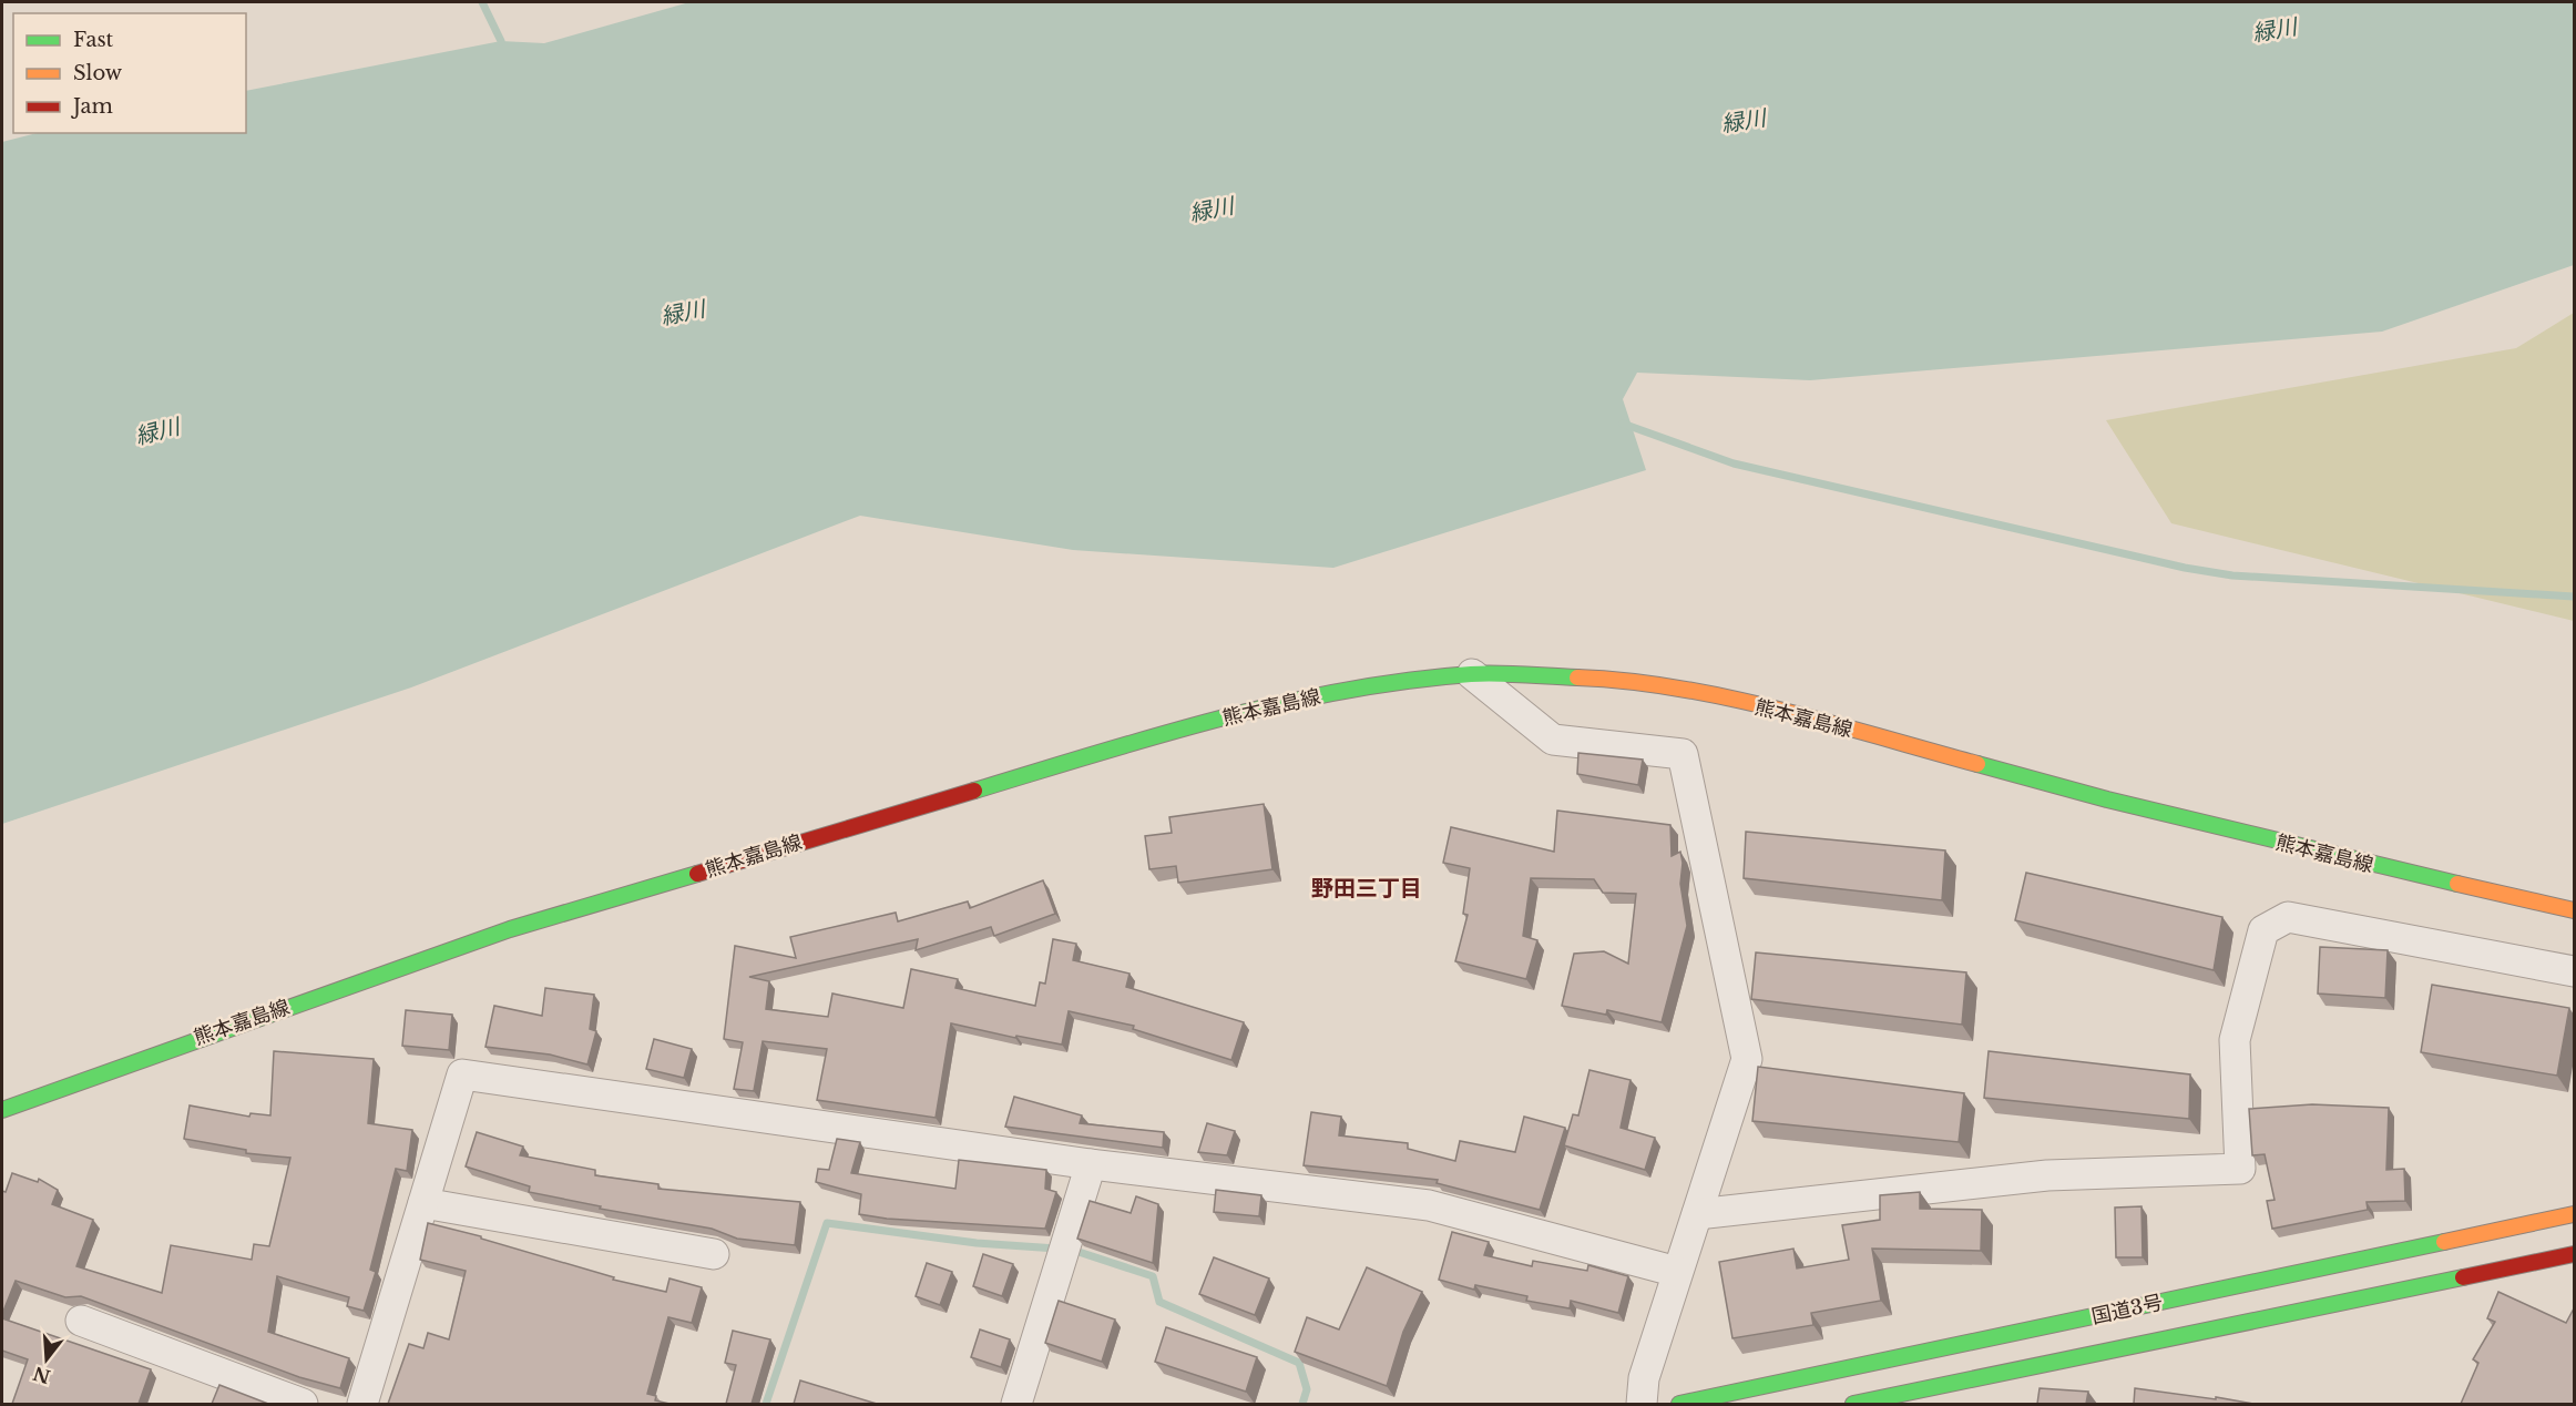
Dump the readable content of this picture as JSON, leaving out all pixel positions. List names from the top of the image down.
{
  "streets": {
    "main road": ["熊本嘉島線", "国道3号"]
  },
  "districts": ["野田三丁目"],
  "water": ["緑川"],
  "legend": ["Fast", "Slow", "Jam"],
  "north": "bottom"
}
